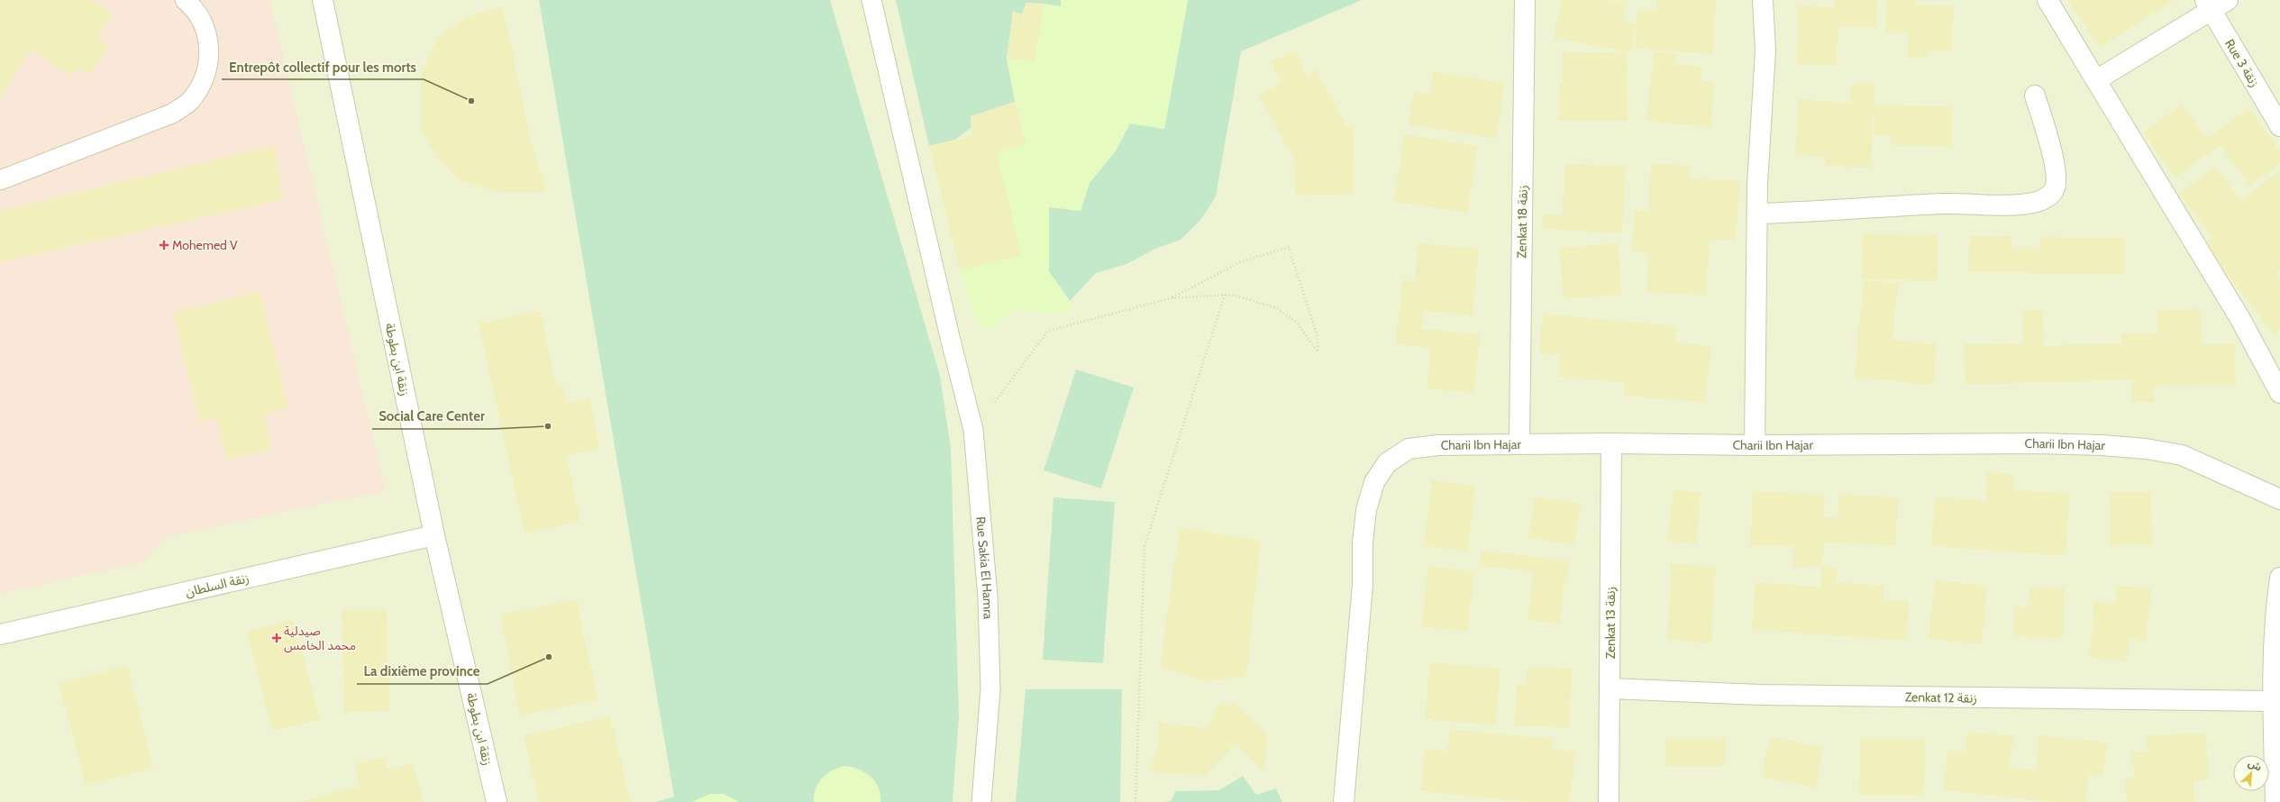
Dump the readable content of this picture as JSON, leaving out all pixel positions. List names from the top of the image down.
{
  "streets": {
    "street": [
      "Rue 3 زنقة",
      "Zenkat 18 زنقة",
      "زنقة ابن بطوطة",
      "Charii Ibn Hajar",
      "زنقة السلطان",
      "Zenkat 13 زنقة",
      "Zenkat 12 زنقة"
    ],
    "lane": ["Rue Sakia El Hamra"]
  },
  "crossings": [
    ["Zenkat 18 زنقة", "Charii Ibn Hajar"],
    ["زنقة ابن بطوطة", "زنقة السلطان"],
    ["Charii Ibn Hajar", "Zenkat 13 زنقة"],
    ["Zenkat 13 زنقة", "Zenkat 12 زنقة"]
  ],
  "places": {
    "other": ["Entrepôt collectif pour les morts", "Social Care Center", "La dixième province"],
    "health": ["Mohemed V", "صيدلية محمد الخامس"]
  },
  "north": "top right"
}
